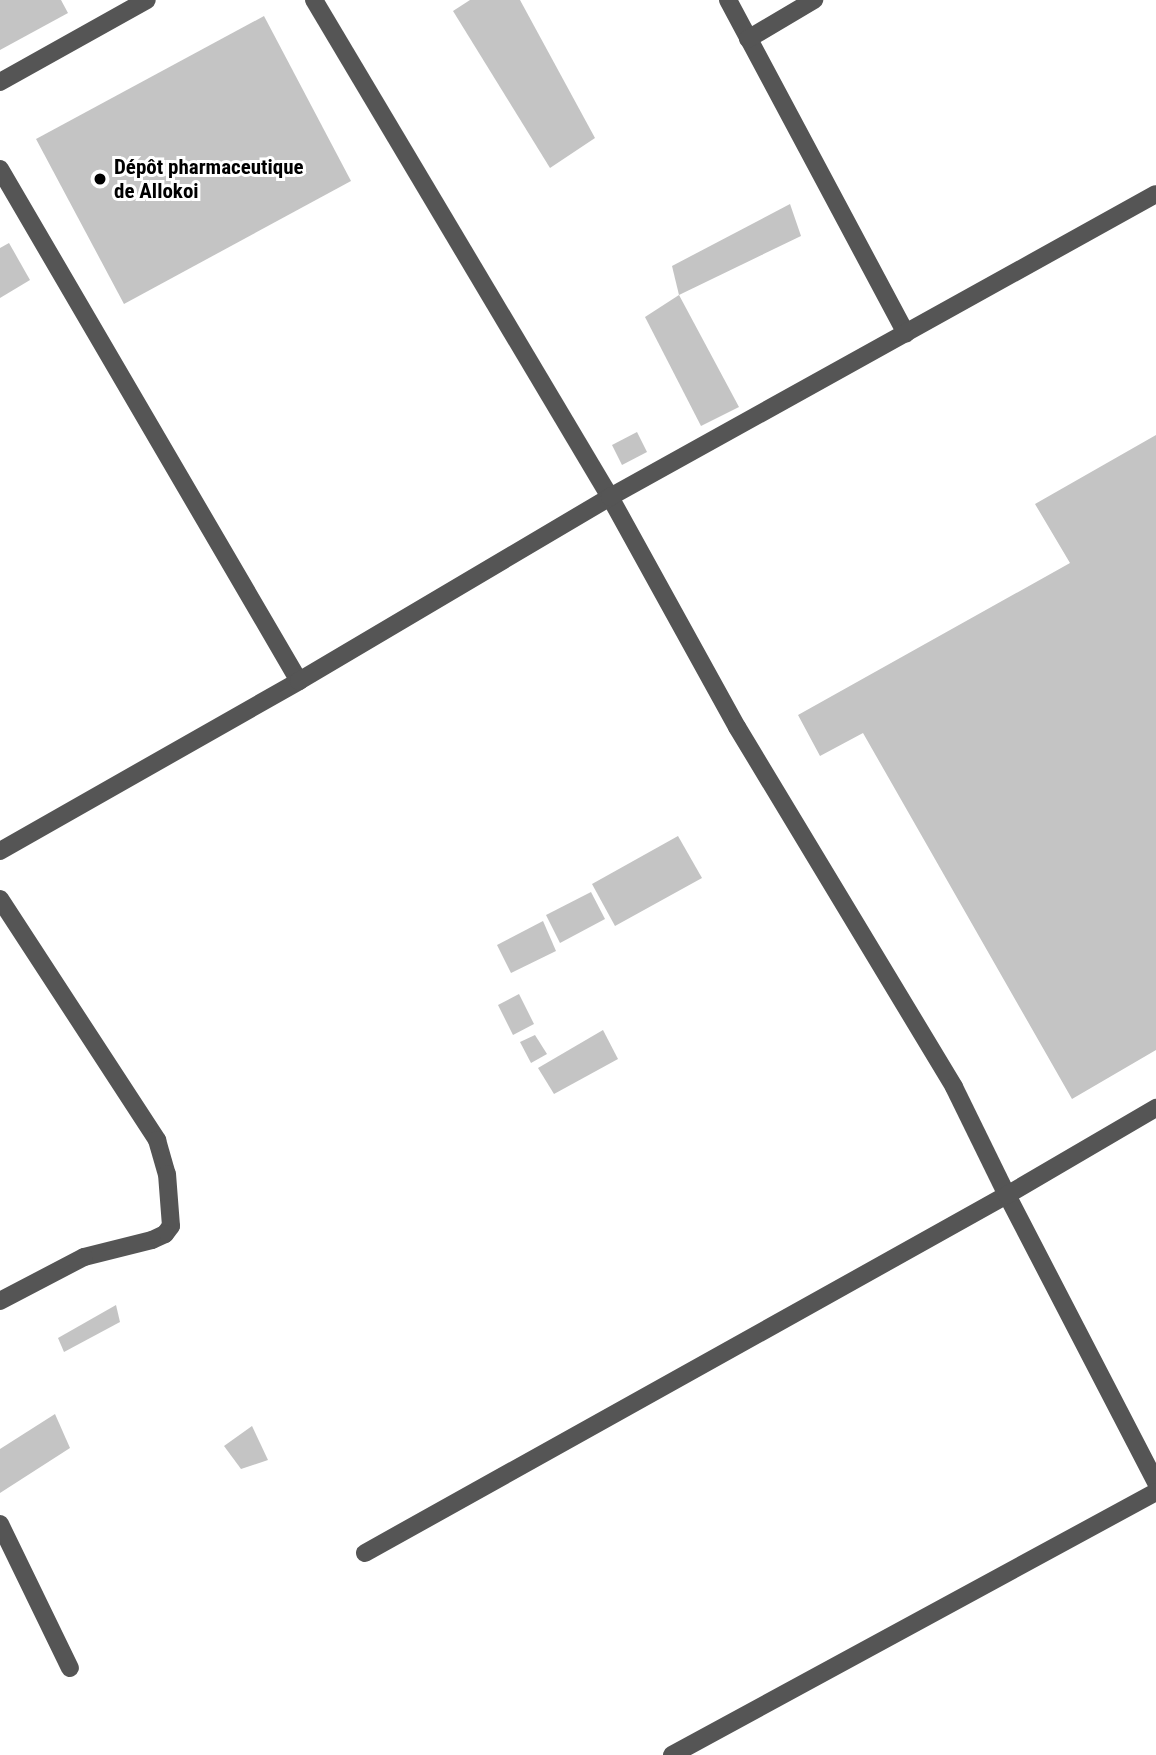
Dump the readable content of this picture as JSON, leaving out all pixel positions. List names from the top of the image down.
{
  "places": ["Dépôt pharmaceutique de Allokoi"]
}
